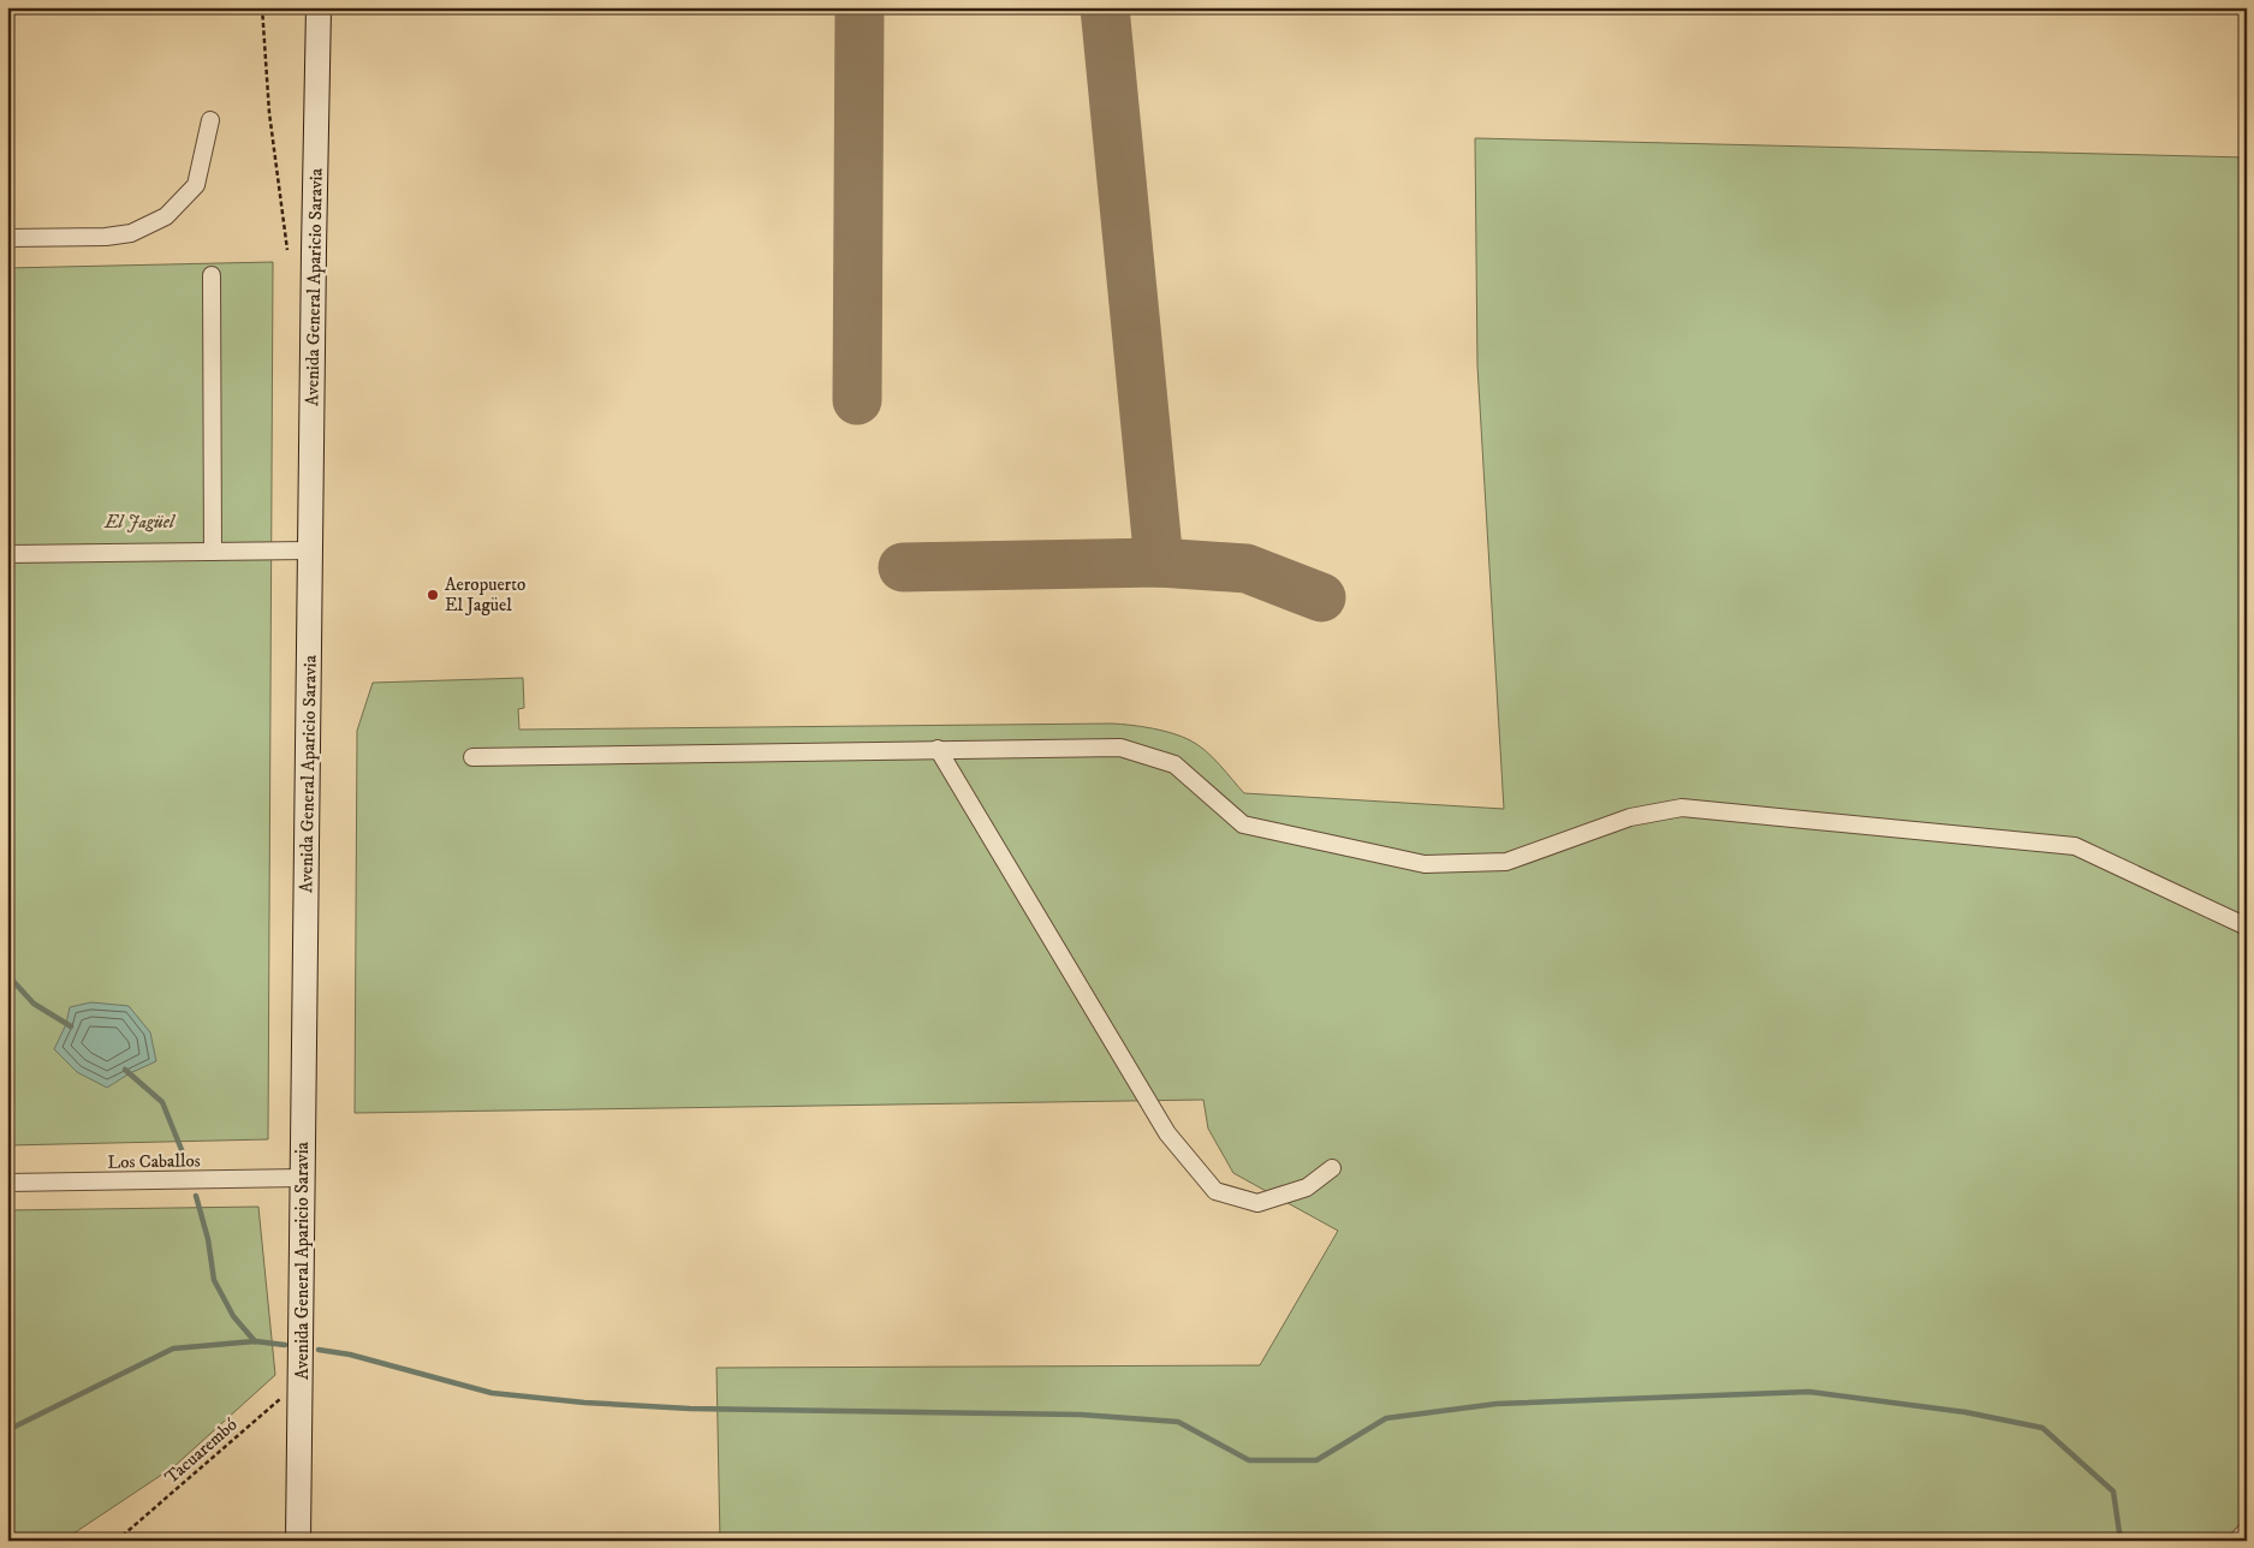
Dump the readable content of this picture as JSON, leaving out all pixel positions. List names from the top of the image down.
{
  "streets": {
    "main road": ["Avenida General Aparicio Saravia"],
    "street": ["Los Caballos"],
    "path": ["Tacuarembó"]
  },
  "crossings": [
    ["Avenida General Aparicio Saravia", "Los Caballos"],
    ["Avenida General Aparicio Saravia", "Tacuarembó"]
  ],
  "parks": ["El Jagüel"],
  "places": ["Aeropuerto El Jagüel"]
}
